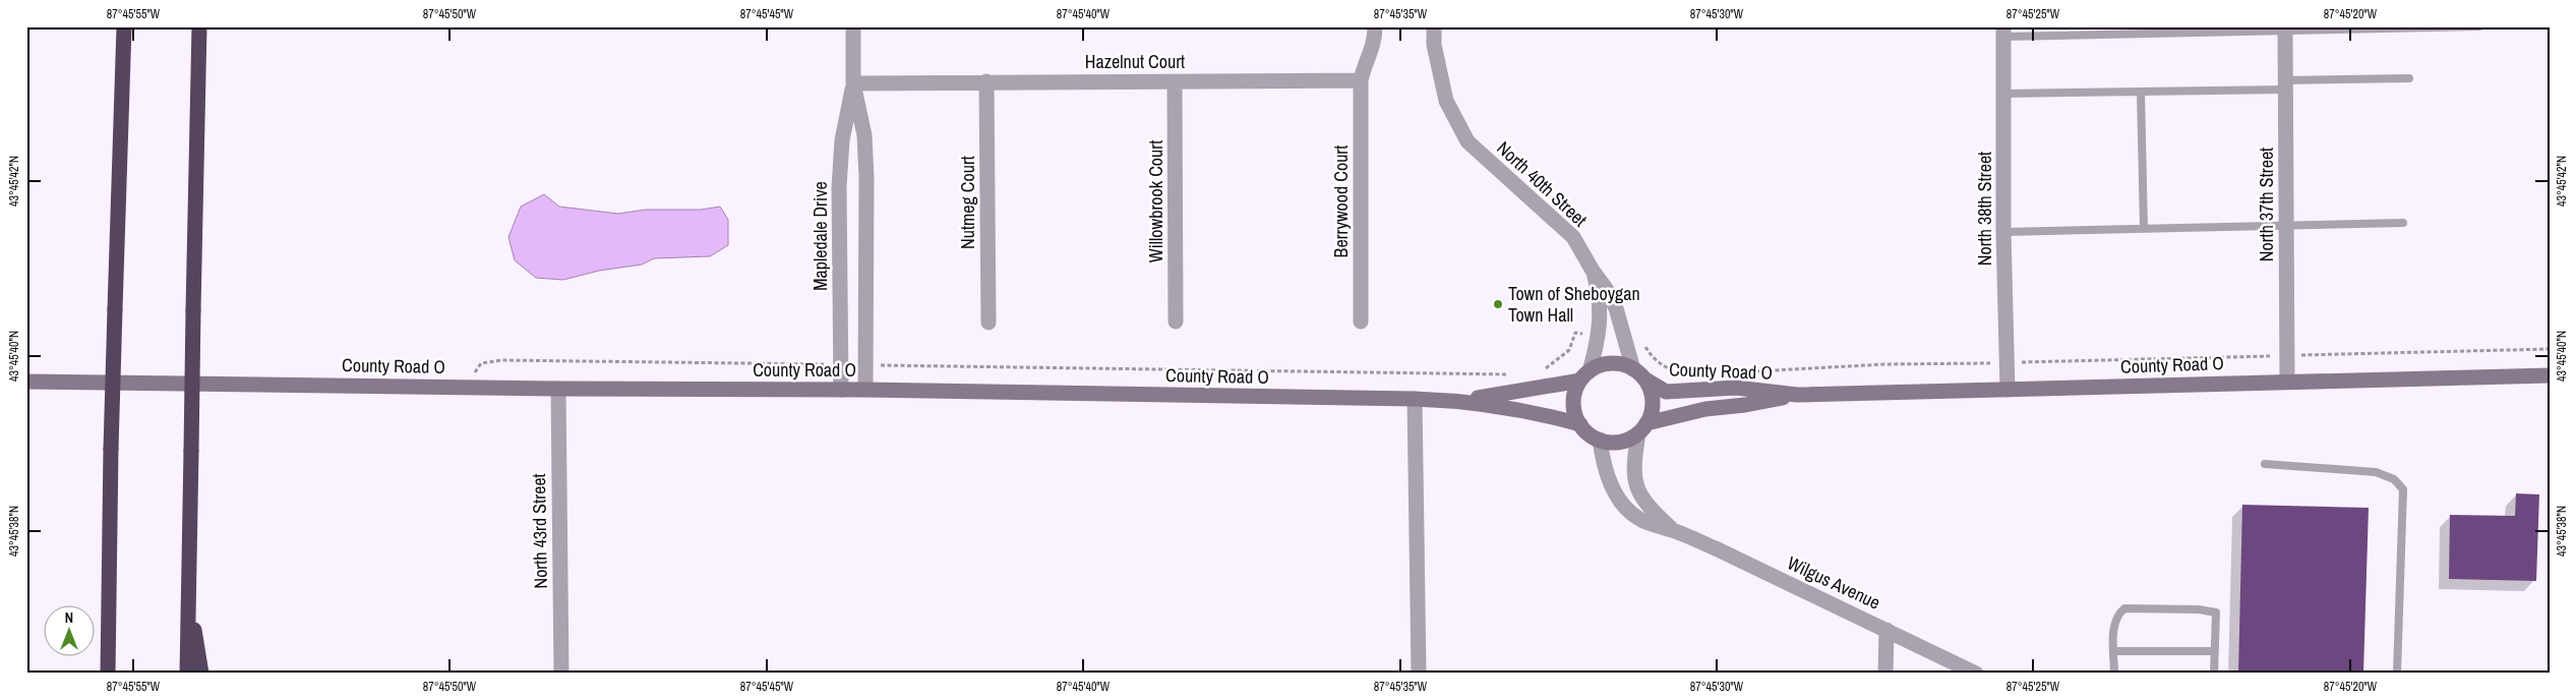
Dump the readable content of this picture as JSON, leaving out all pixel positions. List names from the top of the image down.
{
  "streets": {
    "street": [
      "Hazelnut Court",
      "North 40th Street",
      "Willowbrook Court",
      "Berrywood Court",
      "Nutmeg Court",
      "North 37th Street",
      "North 38th Street",
      "Mapledale Drive",
      "County Road O",
      "North 43rd Street",
      "Wilgus Avenue"
    ]
  },
  "crossings": [
    ["Hazelnut Court", "Willowbrook Court"],
    ["Hazelnut Court", "Berrywood Court"],
    ["Hazelnut Court", "Nutmeg Court"],
    ["Hazelnut Court", "Mapledale Drive"],
    ["North 40th Street", "County Road O"],
    ["North 40th Street", "Wilgus Avenue"],
    ["North 37th Street", "County Road O"],
    ["North 38th Street", "County Road O"],
    ["Mapledale Drive", "County Road O"],
    ["County Road O", "North 43rd Street"],
    ["County Road O", "Wilgus Avenue"]
  ],
  "places": ["Town of Sheboygan Town Hall"],
  "north": "top",
  "coordinates": [
    "87°45'55\"W",
    "87°45'50\"W",
    "87°45'45\"W",
    "87°45'40\"W",
    "87°45'35\"W",
    "87°45'30\"W",
    "87°45'25\"W",
    "87°45'20\"W",
    "43°45'42\"N",
    "43°45'40\"N",
    "43°45'38\"N"
  ]
}
